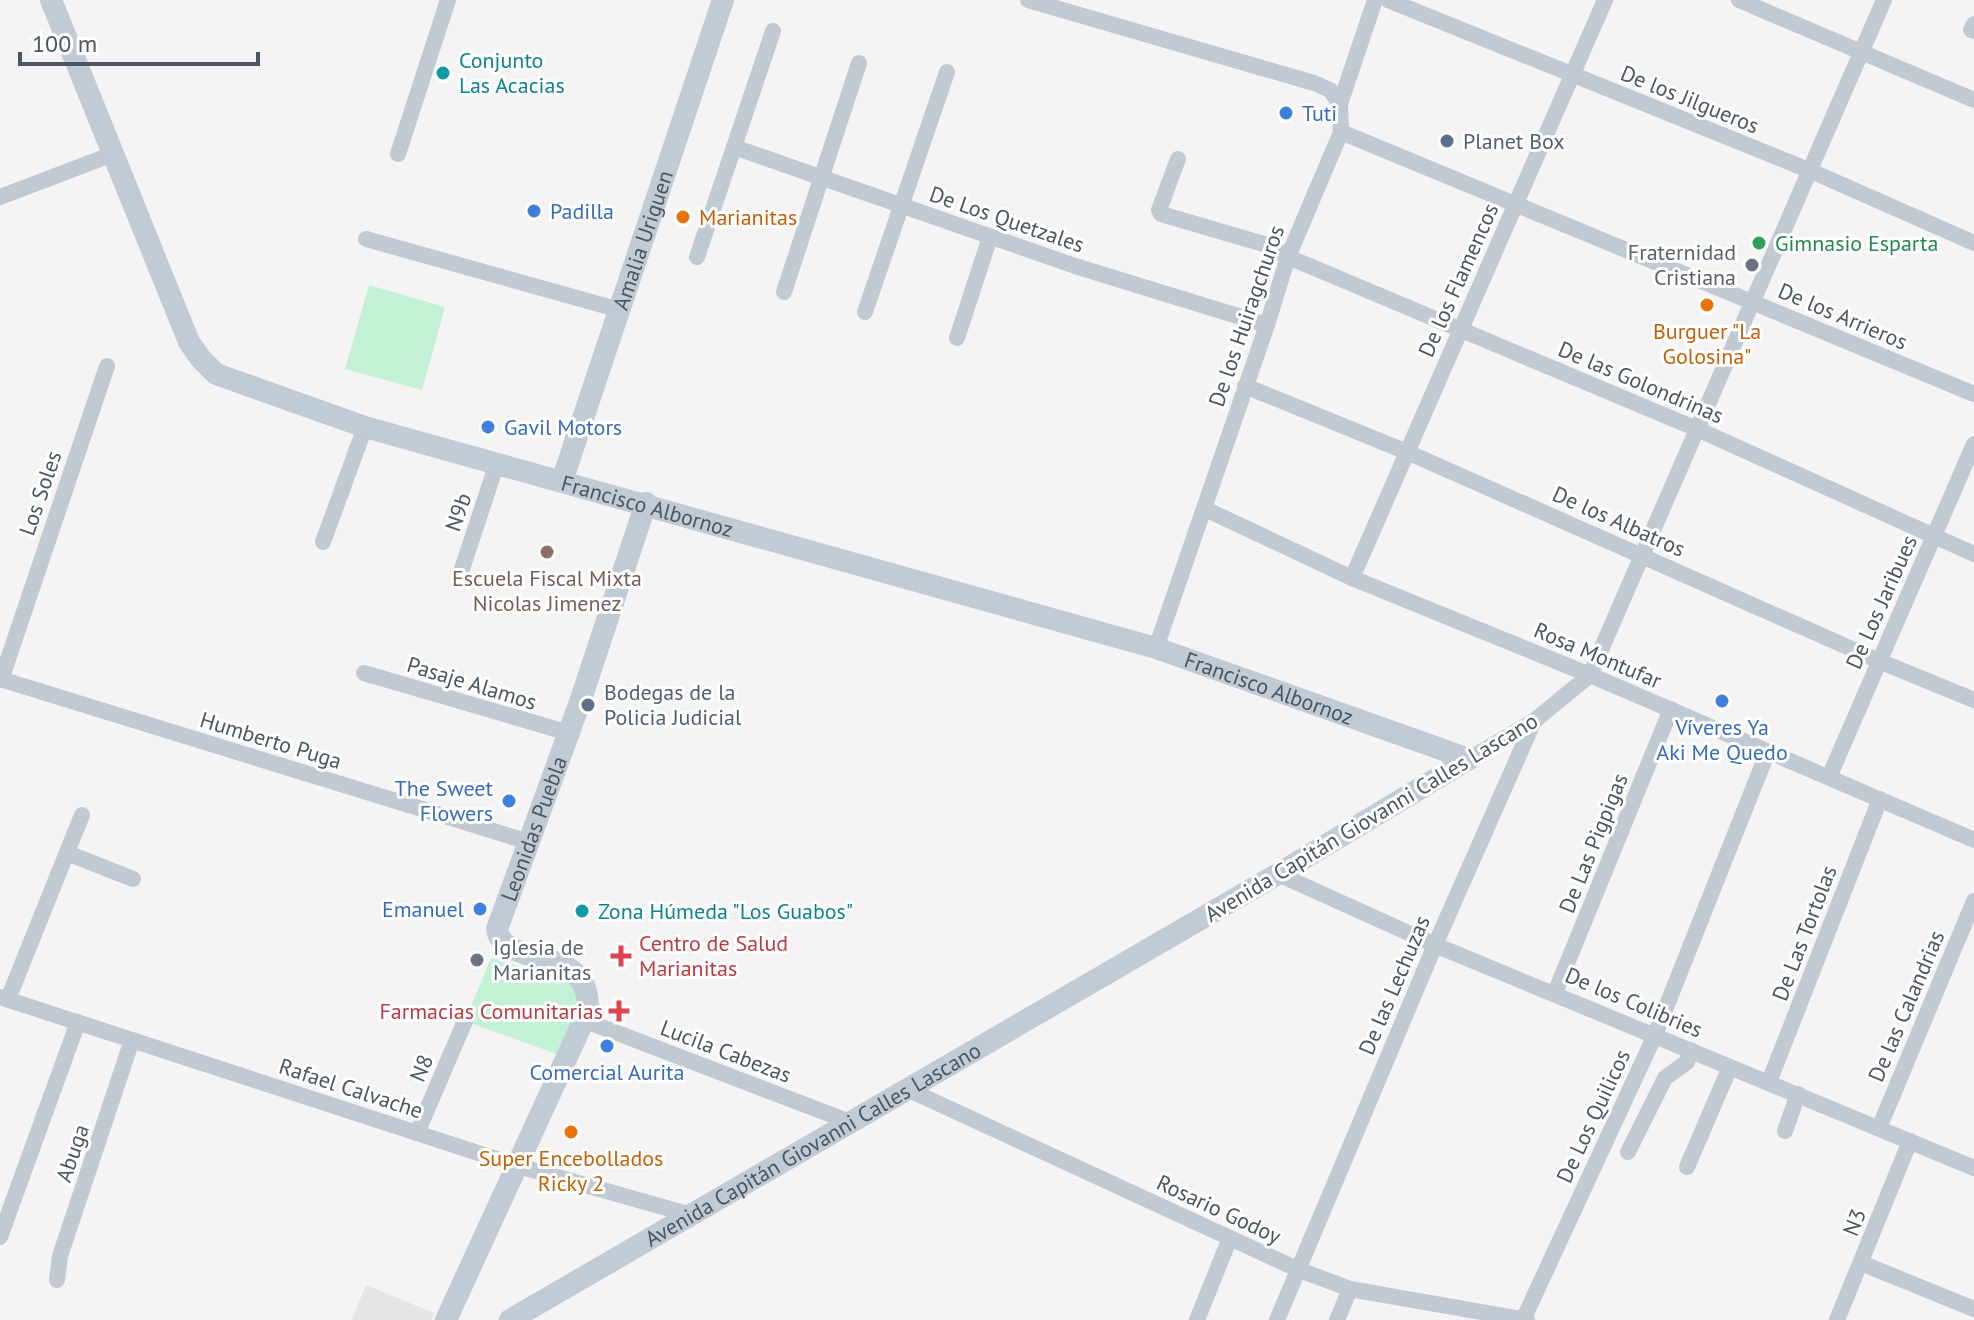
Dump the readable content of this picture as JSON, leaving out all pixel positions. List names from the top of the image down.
{
  "streets": {
    "street": [
      "De los Jilgueros",
      "De Los Quetzales",
      "Amalia Uriguen",
      "De los Flamencos",
      "De los Huiragchuros",
      "De los Arrieros",
      "De las Golondrinas",
      "Los Soles",
      "Francisco Albornoz",
      "N9b",
      "De los Albatros",
      "De Los Jaribues",
      "Rosa Montufar",
      "Pasaje Alamos",
      "Humberto Puga",
      "Avenida Capitán Giovanni Calles Lascano",
      "Leonidas Puebla",
      "De Las Pigpigas",
      "De Las Tortolas",
      "De las Lechuzas",
      "De los Colibries",
      "De las Calandrias",
      "Lucila Cabezas",
      "N8",
      "Rafael Calvache",
      "De Los Quilicos",
      "Abuga",
      "Rosario Godoy",
      "N3"
    ]
  },
  "crossings": [
    ["De los Jilgueros", "De los Flamencos"],
    ["De los Jilgueros", "Avenida Capitán Giovanni Calles Lascano"],
    ["De Los Quetzales", "De los Huiragchuros"],
    ["Amalia Uriguen", "Francisco Albornoz"],
    ["De los Flamencos", "De los Arrieros"],
    ["De los Flamencos", "De las Golondrinas"],
    ["De los Flamencos", "De los Albatros"],
    ["De los Flamencos", "Rosa Montufar"],
    ["De los Huiragchuros", "De los Arrieros"],
    ["De los Huiragchuros", "De las Golondrinas"],
    ["De los Huiragchuros", "Francisco Albornoz"],
    ["De los Huiragchuros", "De los Albatros"],
    ["De los Huiragchuros", "Rosa Montufar"],
    ["De los Arrieros", "Avenida Capitán Giovanni Calles Lascano"],
    ["De las Golondrinas", "De Los Jaribues"],
    ["De las Golondrinas", "Avenida Capitán Giovanni Calles Lascano"],
    ["Los Soles", "Humberto Puga"],
    ["Francisco Albornoz", "N9b"],
    ["Francisco Albornoz", "Avenida Capitán Giovanni Calles Lascano"],
    ["Francisco Albornoz", "Leonidas Puebla"],
    ["De los Albatros", "De Los Jaribues"],
    ["De los Albatros", "Avenida Capitán Giovanni Calles Lascano"],
    ["De Los Jaribues", "Rosa Montufar"],
    ["Rosa Montufar", "Avenida Capitán Giovanni Calles Lascano"],
    ["Rosa Montufar", "De Las Pigpigas"],
    ["Rosa Montufar", "De Las Tortolas"],
    ["Rosa Montufar", "De Los Quilicos"],
    ["Pasaje Alamos", "Leonidas Puebla"],
    ["Humberto Puga", "Leonidas Puebla"],
    ["Avenida Capitán Giovanni Calles Lascano", "De las Lechuzas"],
    ["Avenida Capitán Giovanni Calles Lascano", "De los Colibries"],
    ["Avenida Capitán Giovanni Calles Lascano", "Lucila Cabezas"],
    ["Avenida Capitán Giovanni Calles Lascano", "Rafael Calvache"],
    ["Avenida Capitán Giovanni Calles Lascano", "Rosario Godoy"],
    ["Leonidas Puebla", "Lucila Cabezas"],
    ["De Las Pigpigas", "De los Colibries"],
    ["De Las Tortolas", "De los Colibries"],
    ["De las Lechuzas", "De los Colibries"],
    ["De las Lechuzas", "Rosario Godoy"],
    ["De los Colibries", "De las Calandrias"],
    ["De los Colibries", "De Los Quilicos"],
    ["De los Colibries", "N3"],
    ["N8", "Rafael Calvache"],
    ["Rafael Calvache", "Abuga"],
    ["De Los Quilicos", "Rosario Godoy"]
  ],
  "places": {
    "other": [
      "Conjunto Las Acacias",
      "Tuti",
      "Planet Box",
      "Padilla",
      "Marianitas",
      "Gimnasio Esparta",
      "Fraternidad Cristiana",
      "Burguer \"La Golosina\"",
      "Gavil Motors",
      "Escuela Fiscal Mixta Nicolas Jimenez",
      "Víveres Ya Aki Me Quedo",
      "Bodegas de la Policia Judicial",
      "The Sweet Flowers",
      "Emanuel",
      "Zona Húmeda \"Los Guabos\"",
      "Iglesia de Marianitas",
      "Comercial Aurita",
      "Super Encebollados Ricky 2"
    ],
    "health": ["Centro de Salud Marianitas", "Farmacias Comunitarias"]
  },
  "scale_bar": "100 m"
}
